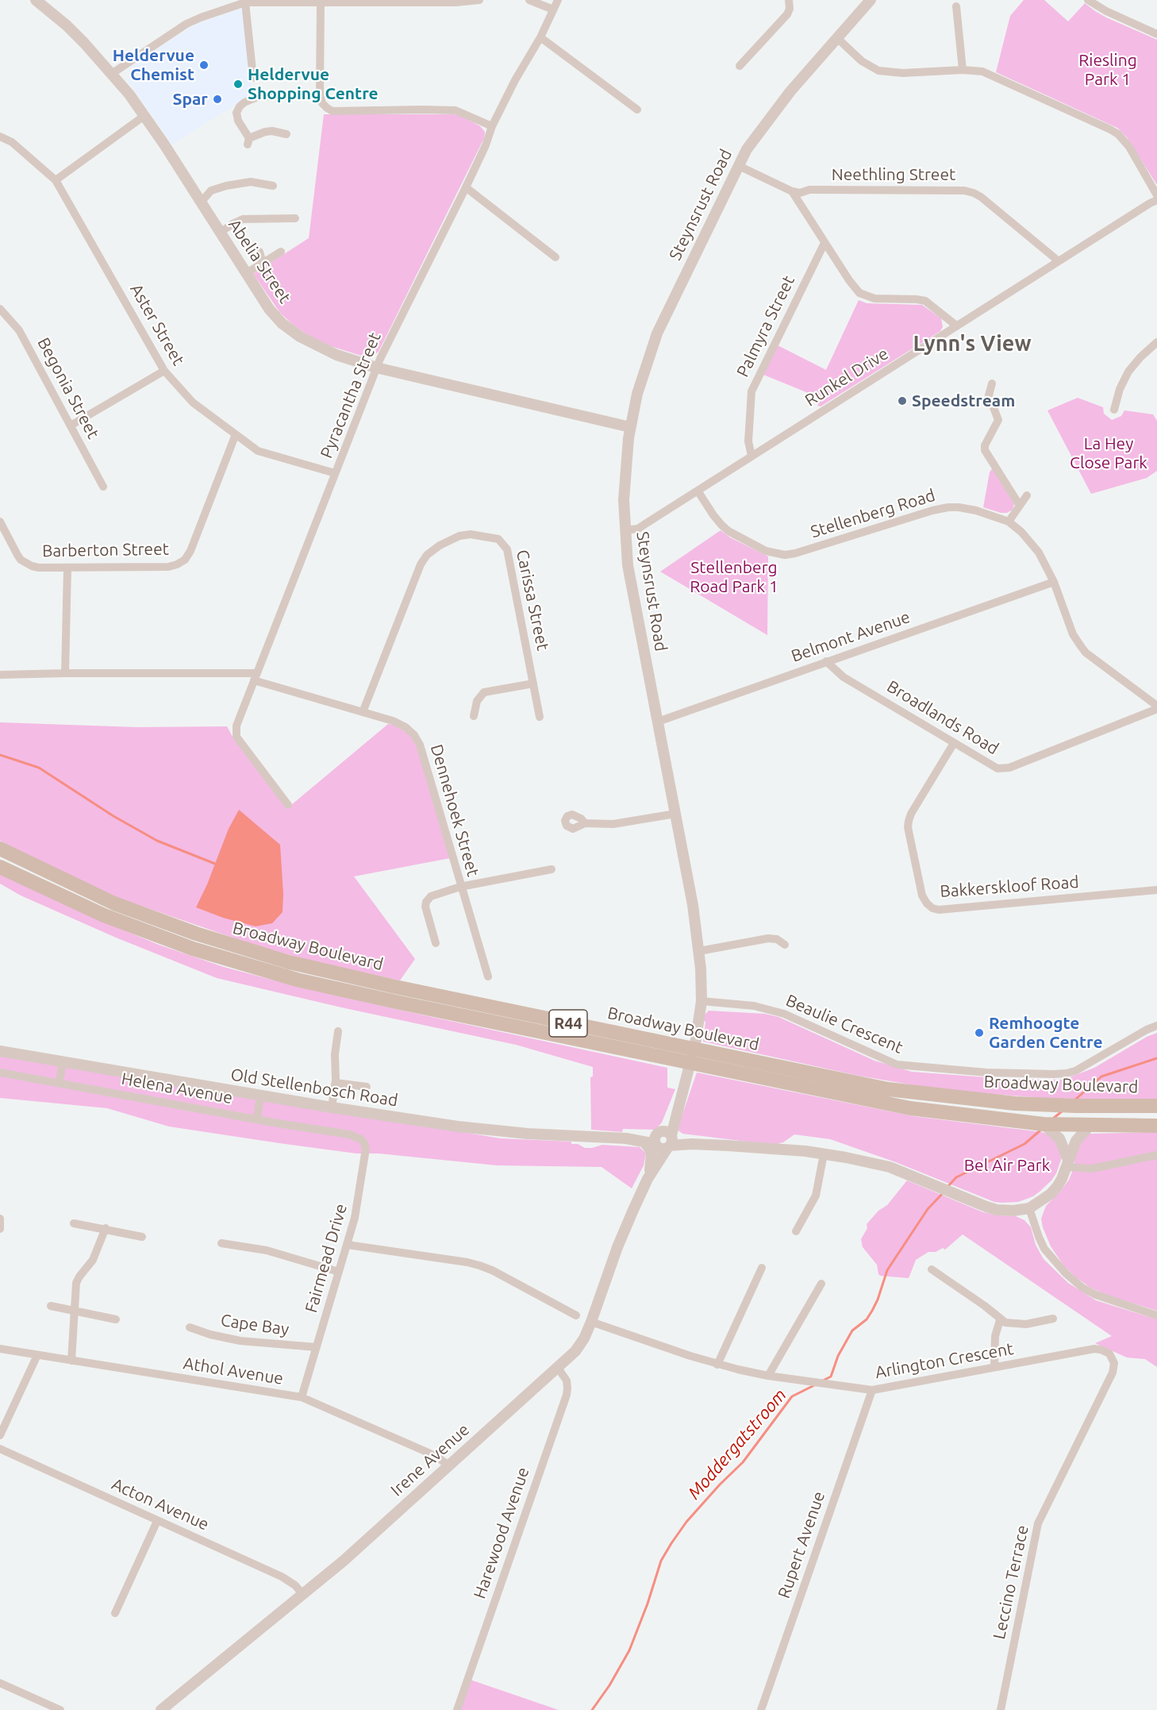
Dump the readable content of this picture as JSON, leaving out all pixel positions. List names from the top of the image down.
{
  "streets": {
    "main road": ["Broadway Boulevard", "R44"],
    "street": [
      "Neethling Street",
      "Steynsrust Road",
      "Abelia Street",
      "Aster Street",
      "Palmyra Street",
      "Runkel Drive",
      "Begonia Street",
      "Pyracantha Street",
      "Stellenberg Road",
      "Barberton Street",
      "Carissa Street",
      "Belmont Avenue",
      "Broadlands Road",
      "Dennehoek Street",
      "Bakkerskloof Road",
      "Beaulie Crescent",
      "Old Stellenbosch Road",
      "Helena Avenue",
      "Fairmead Drive",
      "Cape Bay",
      "Arlington Crescent",
      "Athol Avenue",
      "Irene Avenue",
      "Acton Avenue",
      "Harewood Avenue",
      "Rupert Avenue",
      "Leccino Terrace"
    ]
  },
  "crossings": [
    ["Neethling Street", "Runkel Drive"],
    ["Steynsrust Road", "Abelia Street"],
    ["Steynsrust Road", "Runkel Drive"],
    ["Steynsrust Road", "Belmont Avenue"],
    ["Steynsrust Road", "Beaulie Crescent"],
    ["Steynsrust Road", "Old Stellenbosch Road"],
    ["Steynsrust Road", "Irene Avenue"],
    ["Abelia Street", "Pyracantha Street"],
    ["Aster Street", "Pyracantha Street"],
    ["Aster Street", "Barberton Street"],
    ["Palmyra Street", "Runkel Drive"],
    ["Runkel Drive", "Stellenberg Road"],
    ["Pyracantha Street", "Dennehoek Street"],
    ["Stellenberg Road", "Belmont Avenue"],
    ["Stellenberg Road", "Broadlands Road"],
    ["Carissa Street", "Dennehoek Street"],
    ["Belmont Avenue", "Broadlands Road"],
    ["Broadlands Road", "Bakkerskloof Road"],
    ["Broadway Boulevard", "Old Stellenbosch Road"],
    ["Old Stellenbosch Road", "Irene Avenue"],
    ["Helena Avenue", "Fairmead Drive"],
    ["Fairmead Drive", "Cape Bay"],
    ["Fairmead Drive", "Athol Avenue"],
    ["Arlington Crescent", "Irene Avenue"],
    ["Arlington Crescent", "Rupert Avenue"],
    ["Arlington Crescent", "Leccino Terrace"],
    ["Athol Avenue", "Irene Avenue"],
    ["Irene Avenue", "Acton Avenue"],
    ["Irene Avenue", "Harewood Avenue"]
  ],
  "districts": ["Lynn's View"],
  "water": ["Moddergatstroom"],
  "parks": [
    "Riesling Park 1",
    "La Hey Close Park",
    "Stellenberg Road Park 1",
    "Bel Air Park"
  ],
  "places": [
    "Heldervue Chemist",
    "Heldervue Shopping Centre",
    "Spar",
    "Speedstream",
    "Remhoogte Garden Centre"
  ]
}
